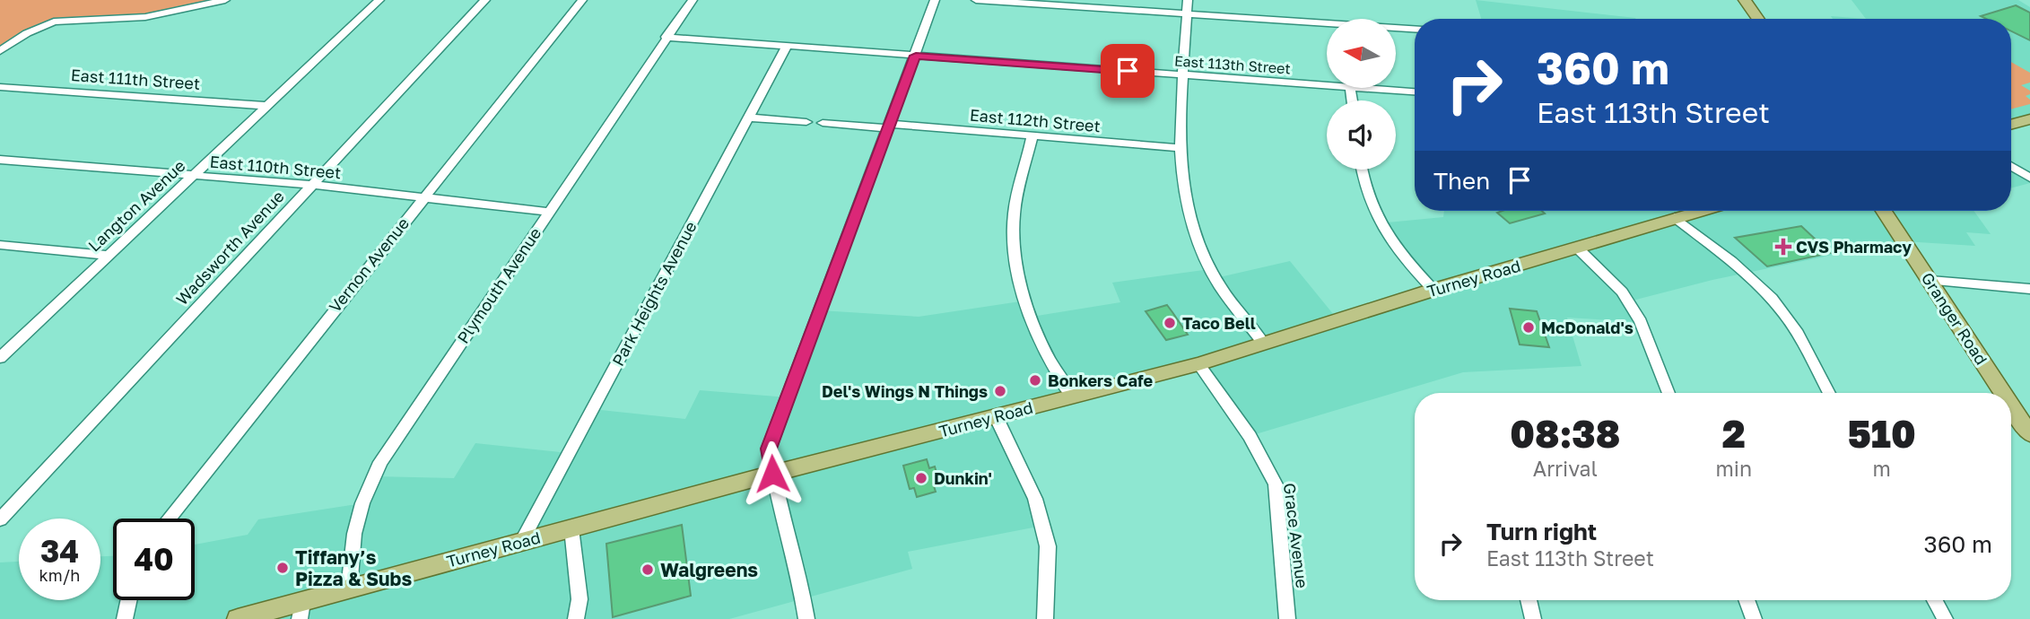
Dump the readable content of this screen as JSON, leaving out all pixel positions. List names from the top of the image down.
{
  "streets": {
    "main road": ["Turney Road", "Granger Road"],
    "street": [
      "East 113th Street",
      "East 111th Street",
      "East 112th Street",
      "East 110th Street",
      "Langton Avenue",
      "Wadsworth Avenue",
      "Vernon Avenue",
      "Plymouth Avenue",
      "Park Heights Avenue",
      "Grace Avenue"
    ]
  },
  "crossings": [
    ["East 113th Street", "Plymouth Avenue"],
    ["East 113th Street", "Park Heights Avenue"],
    ["East 111th Street", "Langton Avenue"],
    ["East 110th Street", "Langton Avenue"],
    ["East 110th Street", "Wadsworth Avenue"],
    ["East 110th Street", "Vernon Avenue"],
    ["East 110th Street", "Plymouth Avenue"],
    ["Turney Road", "Plymouth Avenue"],
    ["Turney Road", "Park Heights Avenue"],
    ["Turney Road", "Grace Avenue"]
  ],
  "places": {
    "health": ["CVS Pharmacy"],
    "other": [
      "Taco Bell",
      "McDonald's",
      "Bonkers Cafe",
      "Del's Wings N Things",
      "Dunkin'",
      "Tiffany’s Pizza & Subs",
      "Walgreens"
    ]
  },
  "north": "left",
  "page": {
    "turn": ["360 m", "East 113th Street"],
    "then": "Then",
    "eta": [
      "08:38",
      "Arrival",
      "2",
      "min",
      "510",
      "m"
    ],
    "list": [
      {
        "name": "Turn right",
        "note": "East 113th Street",
        "value": "360 m"
      }
    ],
    "speed": "34 km/h",
    "limit": "40"
  }
}
